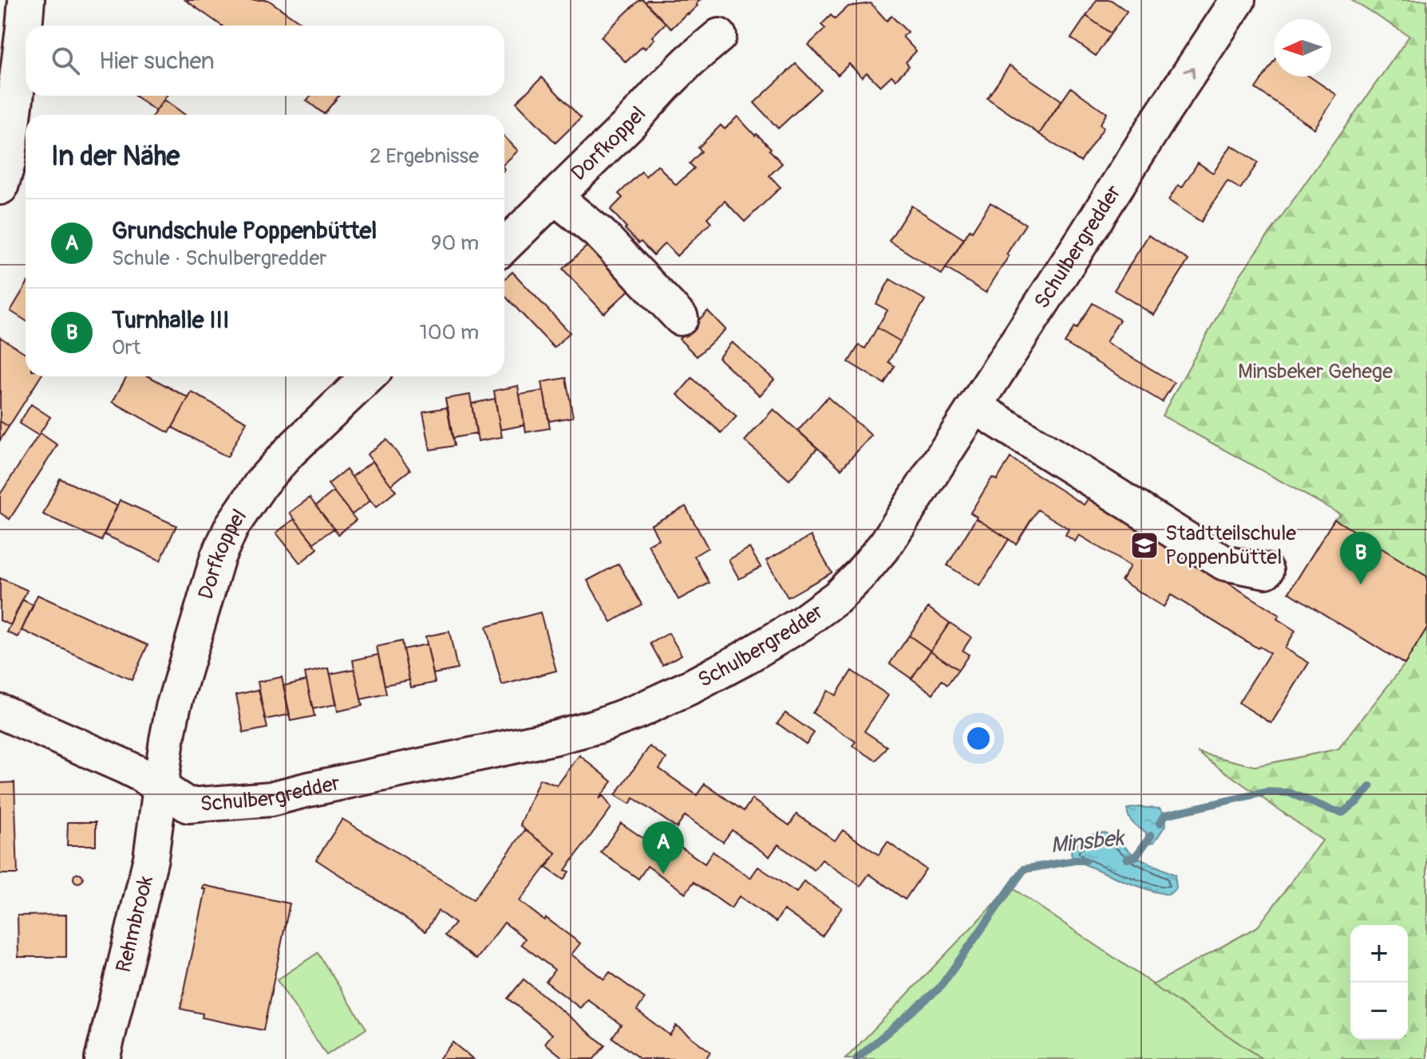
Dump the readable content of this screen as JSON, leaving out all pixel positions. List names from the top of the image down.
{
  "streets": {
    "street": ["Dorfkoppel", "Schulbergredder", "Rehmbrook"]
  },
  "crossings": [
    ["Dorfkoppel", "Schulbergredder"],
    ["Dorfkoppel", "Rehmbrook"],
    ["Schulbergredder", "Rehmbrook"]
  ],
  "water": ["Minsbek"],
  "parks": ["Minsbeker Gehege"],
  "places": {
    "school or university": ["Stadtteilschule Poppenbüttel"]
  },
  "north": "left",
  "page": {
    "search": "Hier suchen",
    "heading": ["In der Nähe", "2 Ergebnisse"],
    "list": [
      {
        "mark": "A",
        "name": "Grundschule Poppenbüttel",
        "note": "Schule · Schulbergredder",
        "value": "90 m"
      },
      {
        "mark": "B",
        "name": "Turnhalle III",
        "note": "Ort",
        "value": "100 m"
      }
    ],
    "pins": ["B", "A"],
    "map_buttons": ["+", "−"]
  }
}
